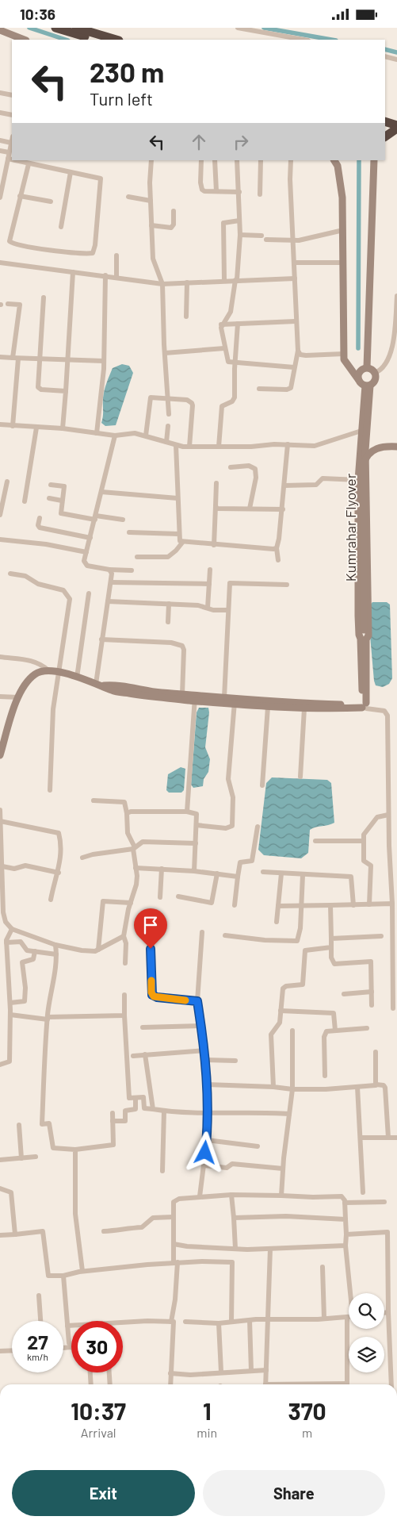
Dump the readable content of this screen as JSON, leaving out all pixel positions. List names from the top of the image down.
{
  "streets": {
    "street": ["Kumrahar Flyover"]
  },
  "page": {
    "status": "10:36",
    "turn": ["230 m", "Turn left"],
    "speed": "27 km/h",
    "limit": "30",
    "eta": [
      "10:37",
      "Arrival",
      "1",
      "min",
      "370",
      "m"
    ],
    "buttons": ["Exit", "Share"]
  }
}
